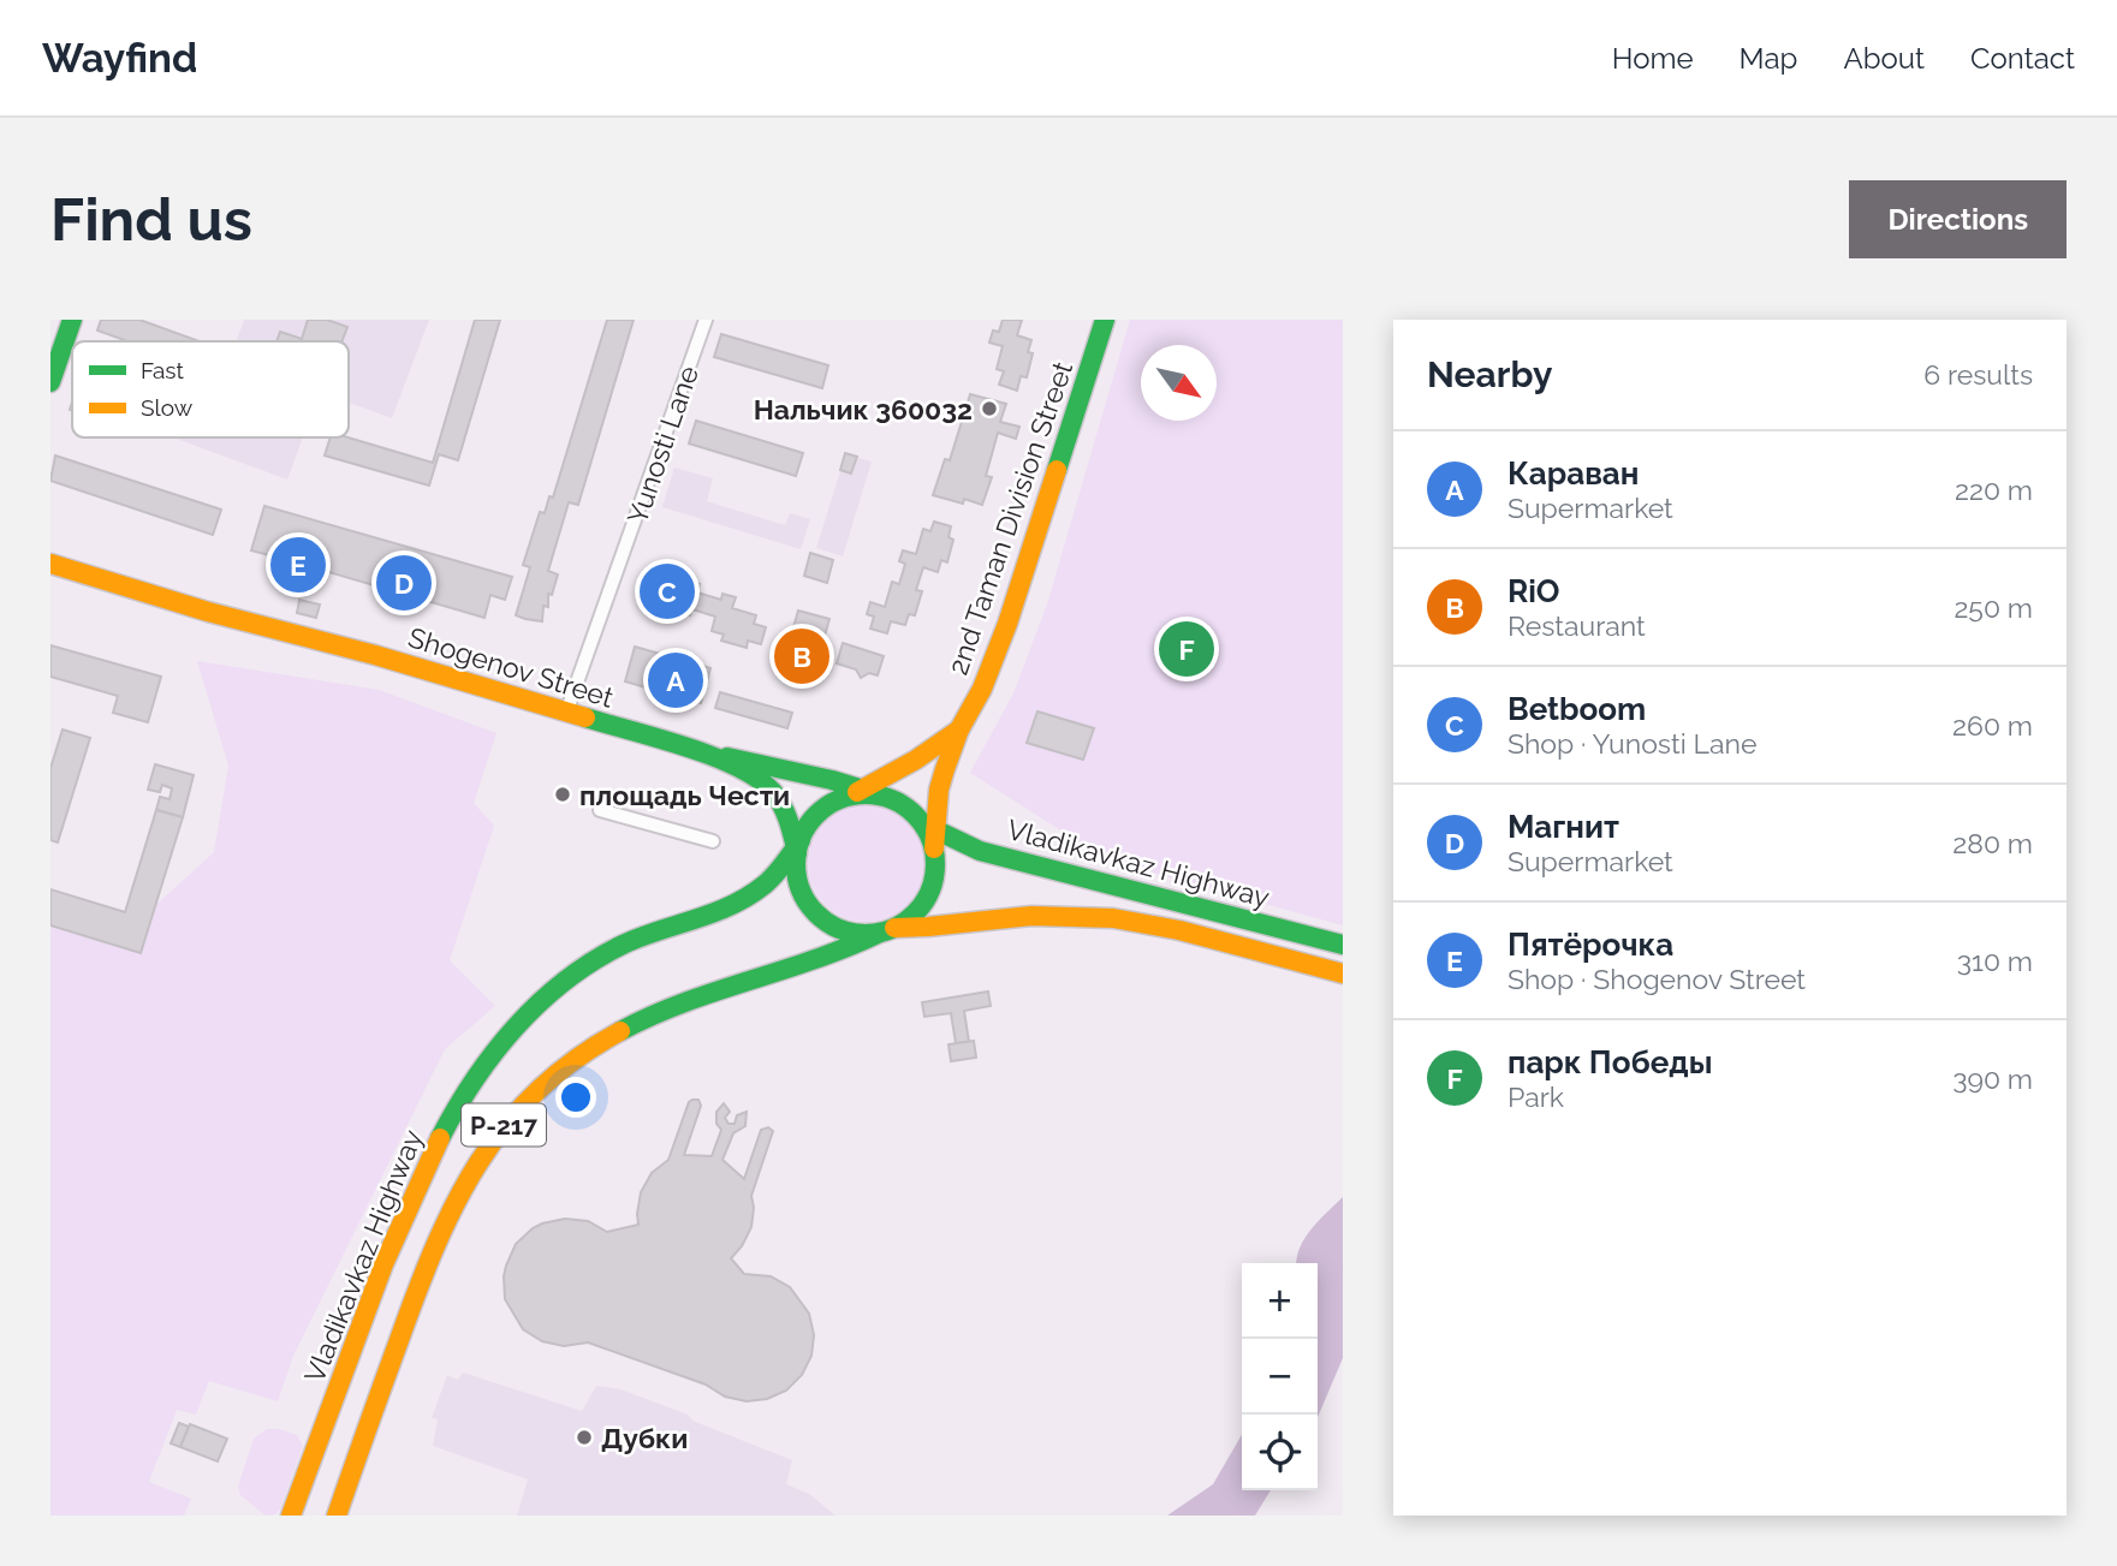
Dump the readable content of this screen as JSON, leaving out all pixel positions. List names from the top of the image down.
{
  "streets": {
    "main road": [
      "2nd Taman Division Street",
      "Shogenov Street",
      "Vladikavkaz Highway",
      "Р-217"
    ],
    "street": ["Yunosti Lane"]
  },
  "crossings": [
    ["Yunosti Lane", "Shogenov Street"],
    ["2nd Taman Division Street", "Vladikavkaz Highway"],
    ["2nd Taman Division Street", "Р-217"],
    ["Vladikavkaz Highway", "Р-217"]
  ],
  "places": ["Нальчик 360032", "площадь Чести", "Дубки"],
  "legend": ["Fast", "Slow"],
  "north": "bottom right",
  "page": {
    "header": "Wayfind",
    "nav": [
      "Home",
      "Map",
      "About",
      "Contact"
    ],
    "buttons": "Directions",
    "title": "Find us",
    "heading": ["Nearby", "6 results"],
    "list": [
      {
        "mark": "A",
        "name": "Караван",
        "note": "Supermarket",
        "value": "220 m"
      },
      {
        "mark": "B",
        "name": "RiO",
        "note": "Restaurant",
        "value": "250 m"
      },
      {
        "mark": "C",
        "name": "Betboom",
        "note": "Shop · Yunosti Lane",
        "value": "260 m"
      },
      {
        "mark": "D",
        "name": "Магнит",
        "note": "Supermarket",
        "value": "280 m"
      },
      {
        "mark": "E",
        "name": "Пятёрочка",
        "note": "Shop · Shogenov Street",
        "value": "310 m"
      },
      {
        "mark": "F",
        "name": "парк Победы",
        "note": "Park",
        "value": "390 m"
      }
    ],
    "pins": [
      "E",
      "D",
      "C",
      "F",
      "B",
      "A"
    ],
    "map_buttons": ["+", "−"]
  }
}
